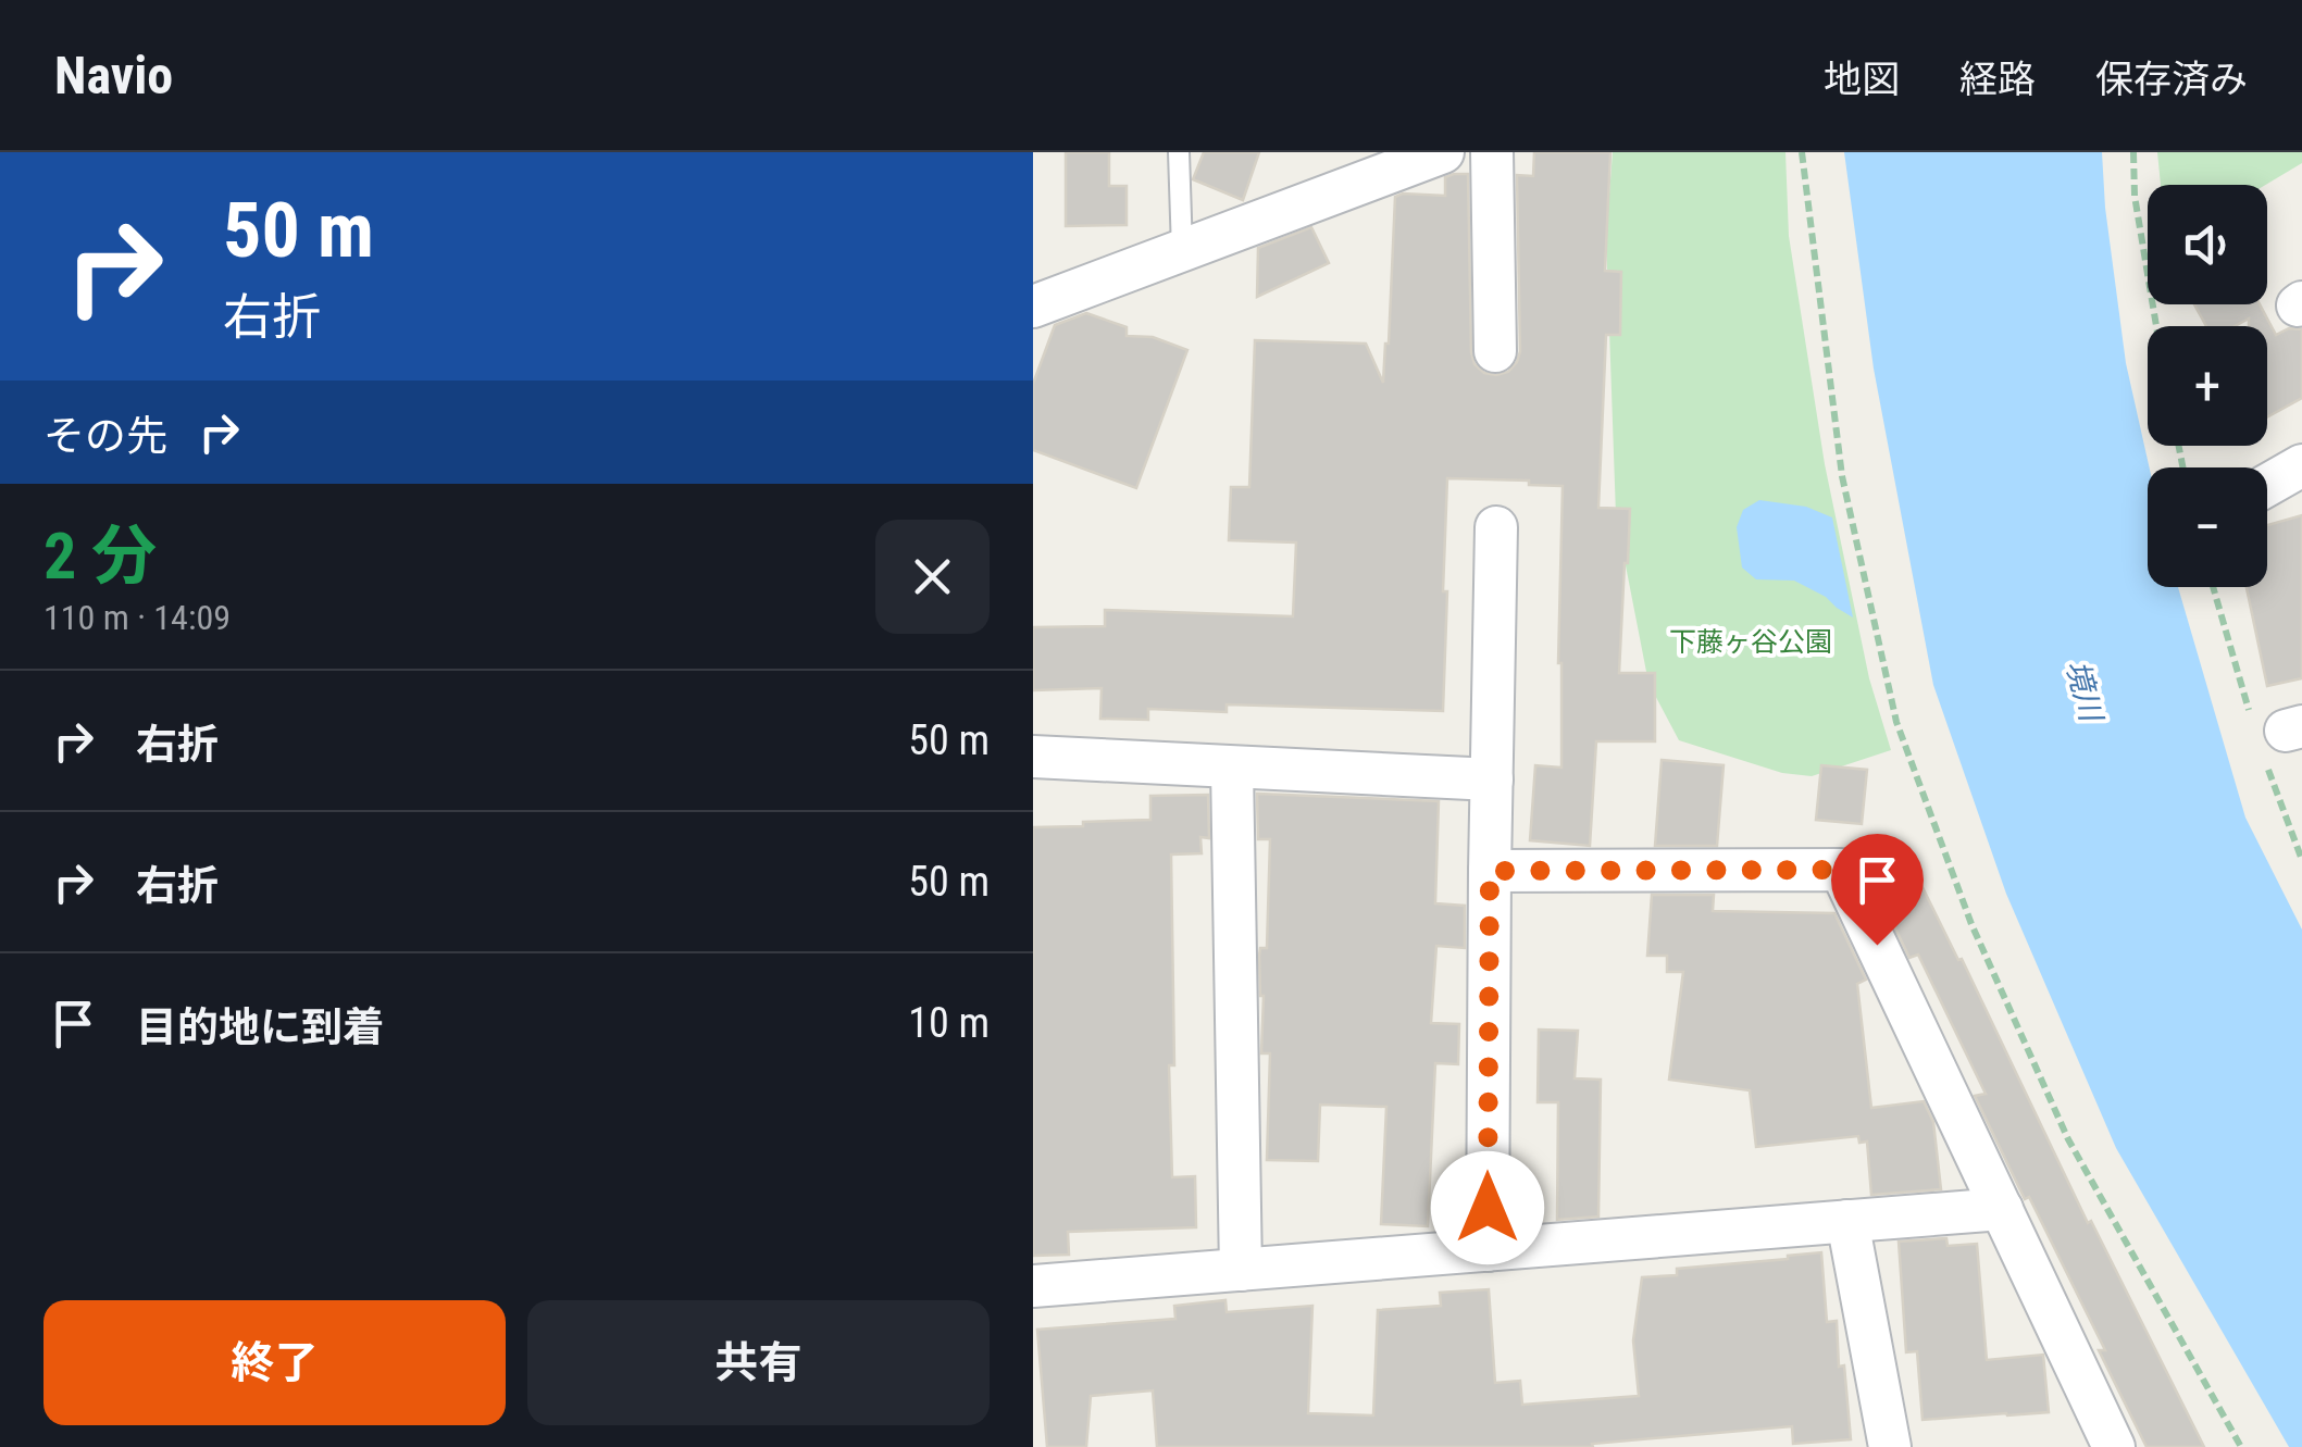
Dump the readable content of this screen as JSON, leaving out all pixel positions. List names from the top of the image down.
{
  "water": ["境川"],
  "parks": ["下藤ヶ谷公園"],
  "page": {
    "header": "Navio",
    "nav": ["地図", "経路", "保存済み"],
    "turn": ["50 m", "右折"],
    "map_buttons": ["+", "−"],
    "then": "その先",
    "heading": ["2 分", "110 m · 14:09"],
    "list": [
      {
        "name": "右折",
        "value": "50 m"
      },
      {
        "name": "右折",
        "value": "50 m"
      },
      {
        "name": "目的地に到着",
        "value": "10 m"
      }
    ],
    "buttons": ["終了", "共有"]
  }
}
